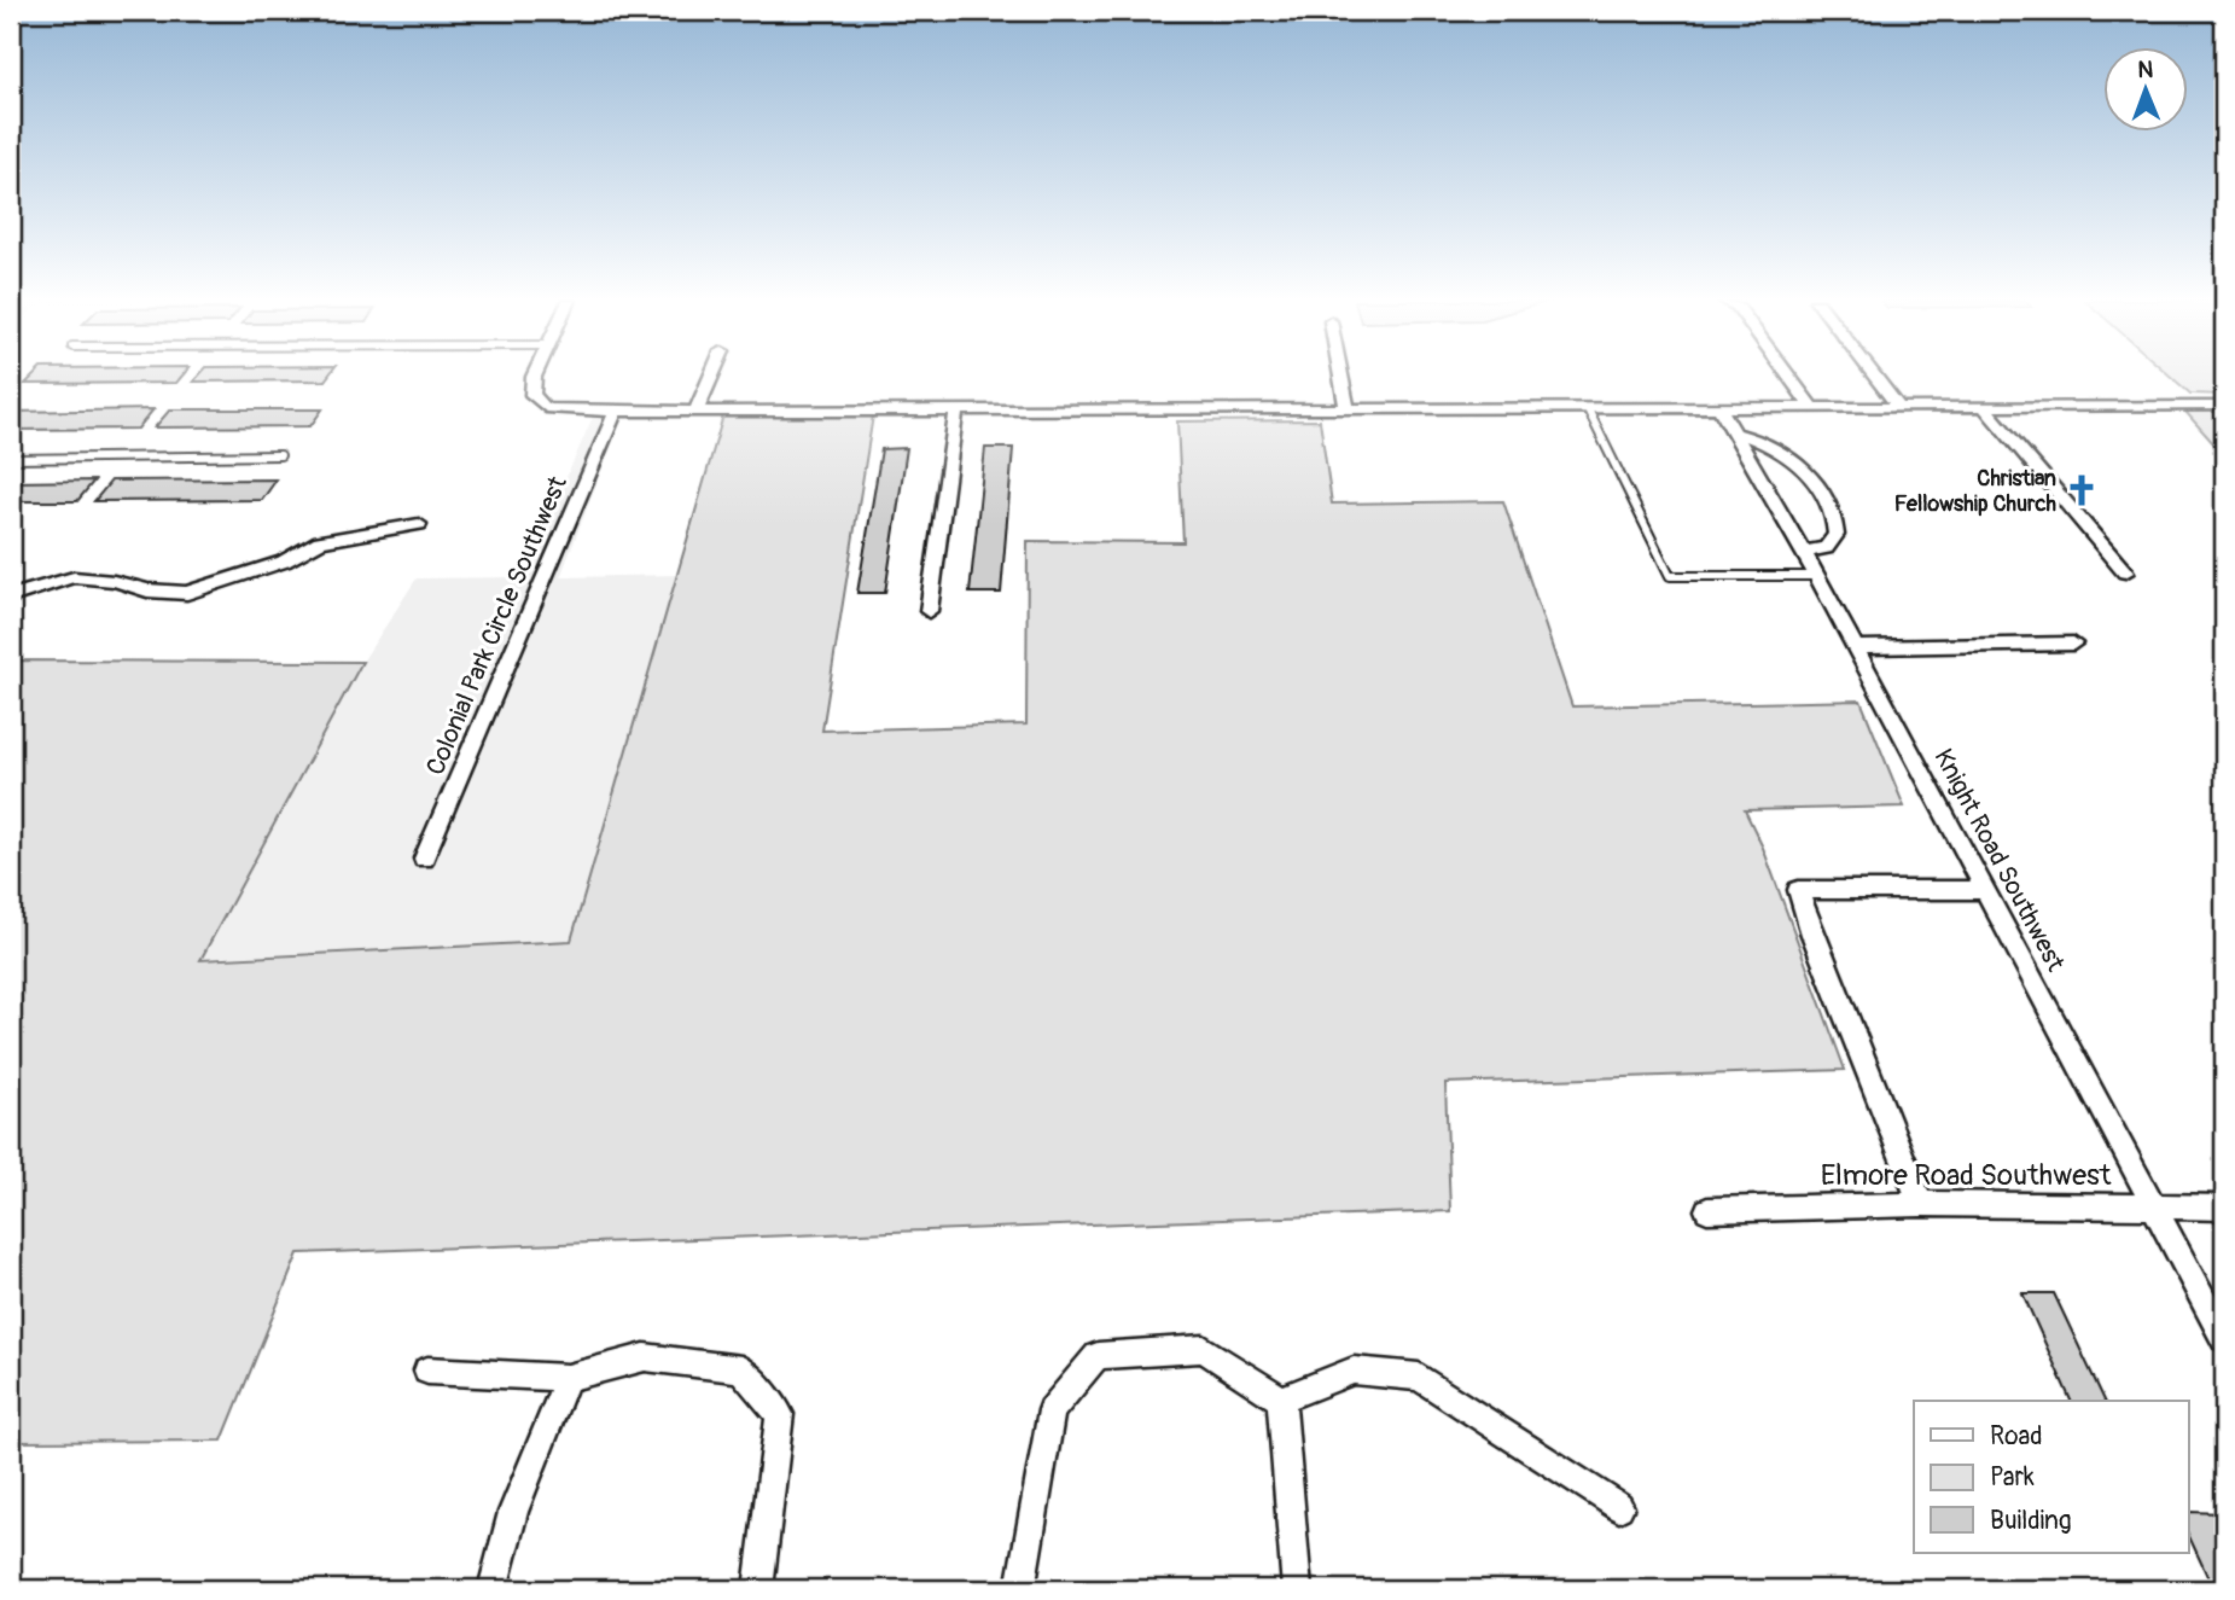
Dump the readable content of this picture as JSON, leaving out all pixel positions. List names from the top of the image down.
{
  "streets": {
    "street": ["Colonial Park Circle Southwest", "Knight Road Southwest", "Elmore Road Southwest"]
  },
  "crossings": [
    ["Knight Road Southwest", "Elmore Road Southwest"]
  ],
  "places": {
    "church": ["Christian Fellowship Church"]
  },
  "legend": ["Road", "Park", "Building"],
  "north": "top"
}
